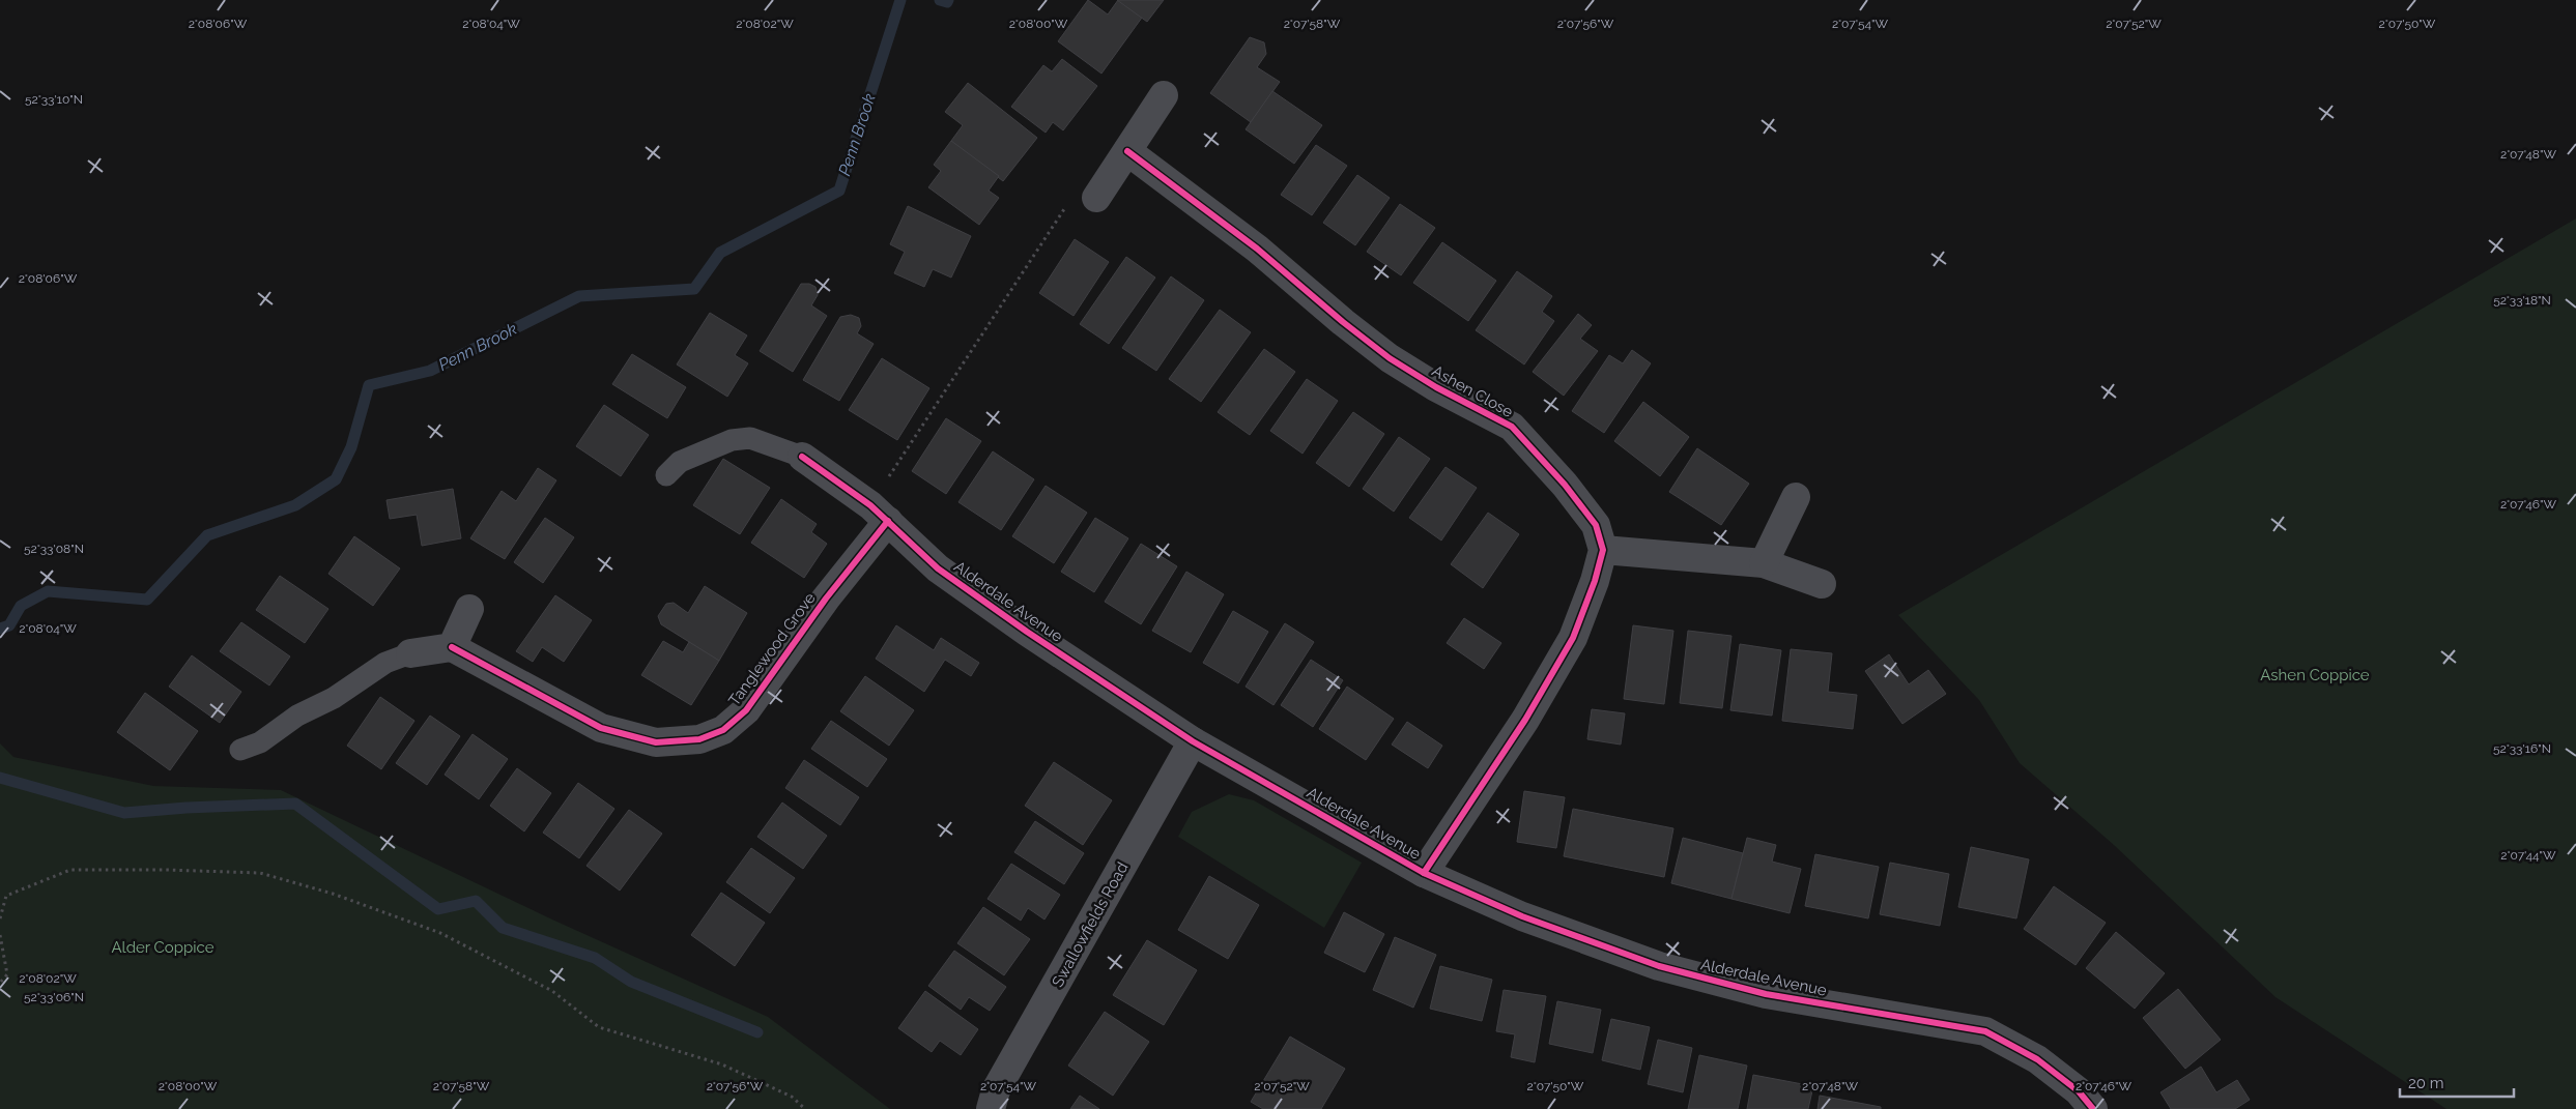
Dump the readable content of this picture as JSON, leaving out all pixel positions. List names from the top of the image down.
{
  "streets": {
    "street": [
      "Ashen Close",
      "Alderdale Avenue",
      "Tanglewood Grove",
      "Swallowfields Road"
    ]
  },
  "crossings": [
    ["Alderdale Avenue", "Tanglewood Grove"],
    ["Alderdale Avenue", "Swallowfields Road"]
  ],
  "water": ["Penn Brook"],
  "parks": ["Ashen Coppice", "Alder Coppice"],
  "scale_bar": "20 m",
  "coordinates": [
    "2°08'06\"W",
    "2°08'00\"W",
    "2°07'58\"W",
    "2°07'56\"W",
    "2°07'54\"W",
    "2°07'52\"W",
    "2°07'50\"W",
    "2°08'04\"W",
    "2°08'02\"W",
    "52°33'10\"N",
    "2°07'48\"W",
    "52°33'18\"N",
    "2°07'46\"W",
    "52°33'08\"N",
    "52°33'16\"N",
    "2°07'44\"W",
    "52°33'06\"N"
  ]
}
